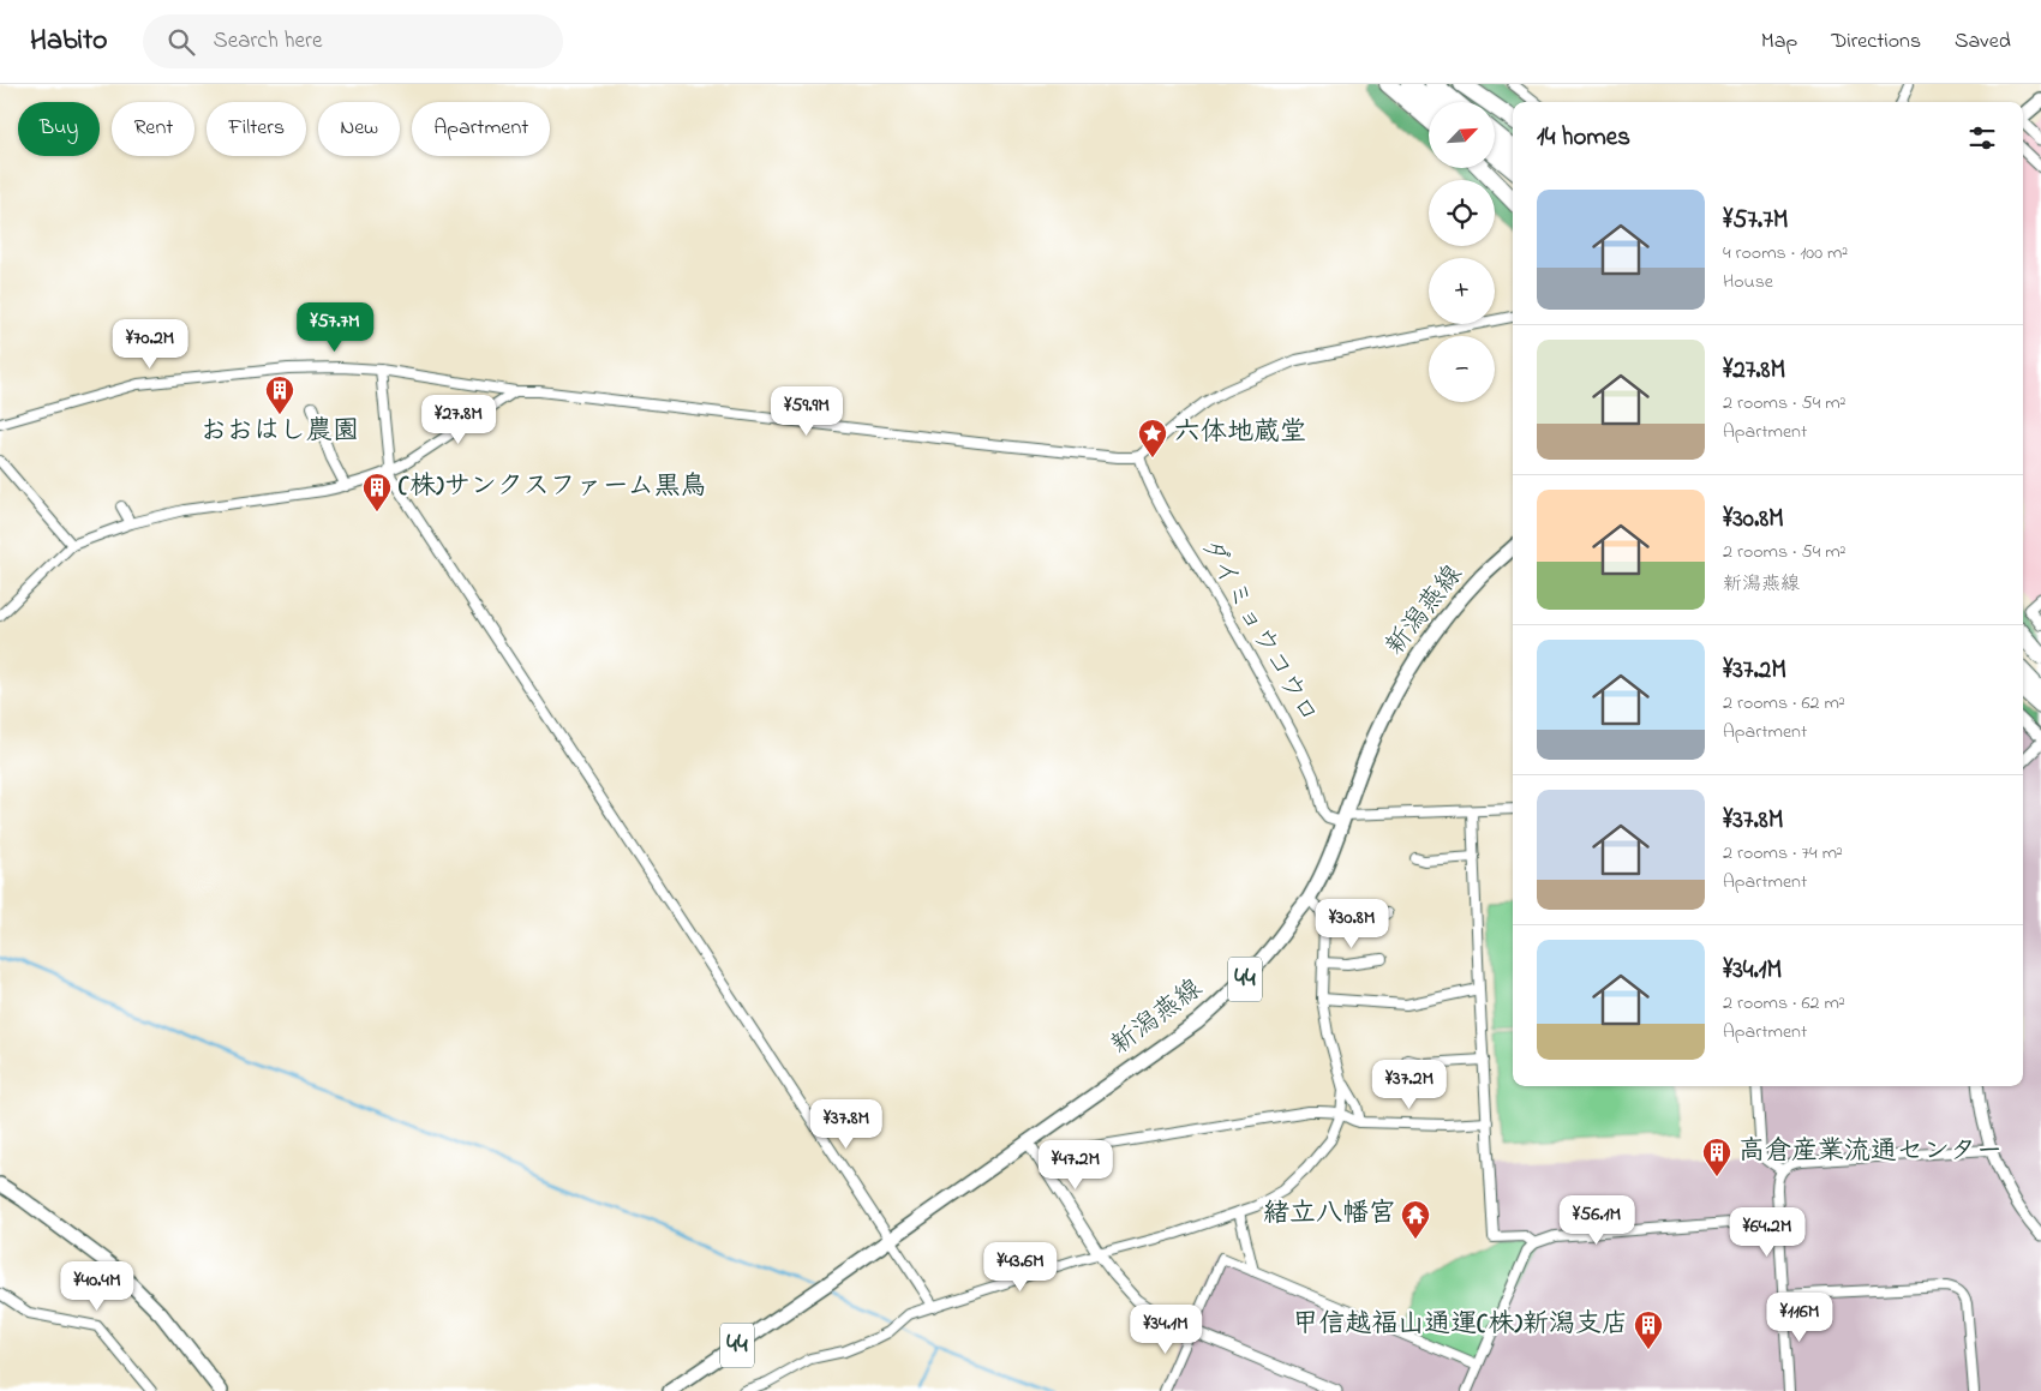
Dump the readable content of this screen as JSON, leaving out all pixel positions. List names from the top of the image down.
{
  "streets": {
    "main road": ["新潟燕線", "44"],
    "street": ["ダイミョウコウロ"]
  },
  "crossings": [
    ["新潟燕線", "ダイミョウコウロ"]
  ],
  "places": {
    "building": [
      "おおはし農園",
      "(株)サンクスファーム黒鳥",
      "高倉産業流通センター",
      "甲信越福山通運(株)新潟支店"
    ],
    "place": ["六体地蔵堂"],
    "temple": ["緒立八幡宮"]
  },
  "north": "top right",
  "page": {
    "header": "Habito",
    "search": "Search here",
    "nav": ["Map", "Directions", "Saved"],
    "map_buttons": ["+", "−"],
    "chip": [
      "Buy",
      "Rent",
      "Filters",
      "New",
      "Apartment"
    ],
    "heading": "14 homes",
    "list": [
      {
        "name": "¥57.7M",
        "note": "4 rooms · 100 m² · House"
      },
      {
        "name": "¥27.8M",
        "note": "2 rooms · 54 m² · Apartment"
      },
      {
        "name": "¥30.8M",
        "note": "2 rooms · 54 m² · 新潟燕線"
      },
      {
        "name": "¥37.2M",
        "note": "2 rooms · 62 m² · Apartment"
      },
      {
        "name": "¥37.8M",
        "note": "2 rooms · 74 m² · Apartment"
      },
      {
        "name": "¥34.1M",
        "note": "2 rooms · 62 m² · Apartment"
      }
    ],
    "price": [
      "¥57.7M",
      "¥70.2M",
      "¥59.9M",
      "¥27.8M",
      "¥30.8M",
      "¥37.2M",
      "¥37.8M",
      "¥47.2M",
      "¥56.1M",
      "¥64.2M",
      "¥43.6M",
      "¥40.4M",
      "¥116M",
      "¥34.1M"
    ]
  }
}
